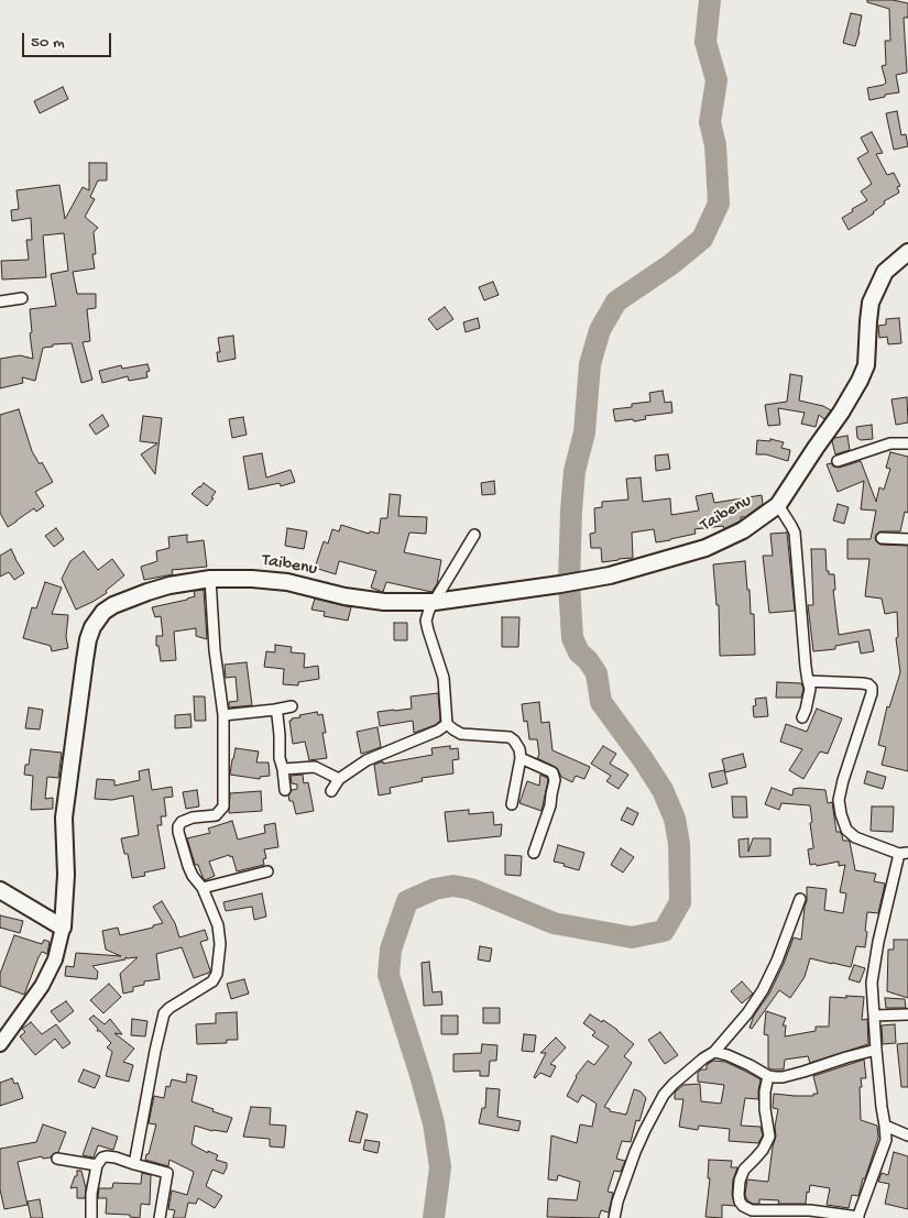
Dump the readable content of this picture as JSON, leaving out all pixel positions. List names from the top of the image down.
{
  "streets": {
    "main road": ["Taibenu"]
  },
  "scale_bar": "50 m"
}
